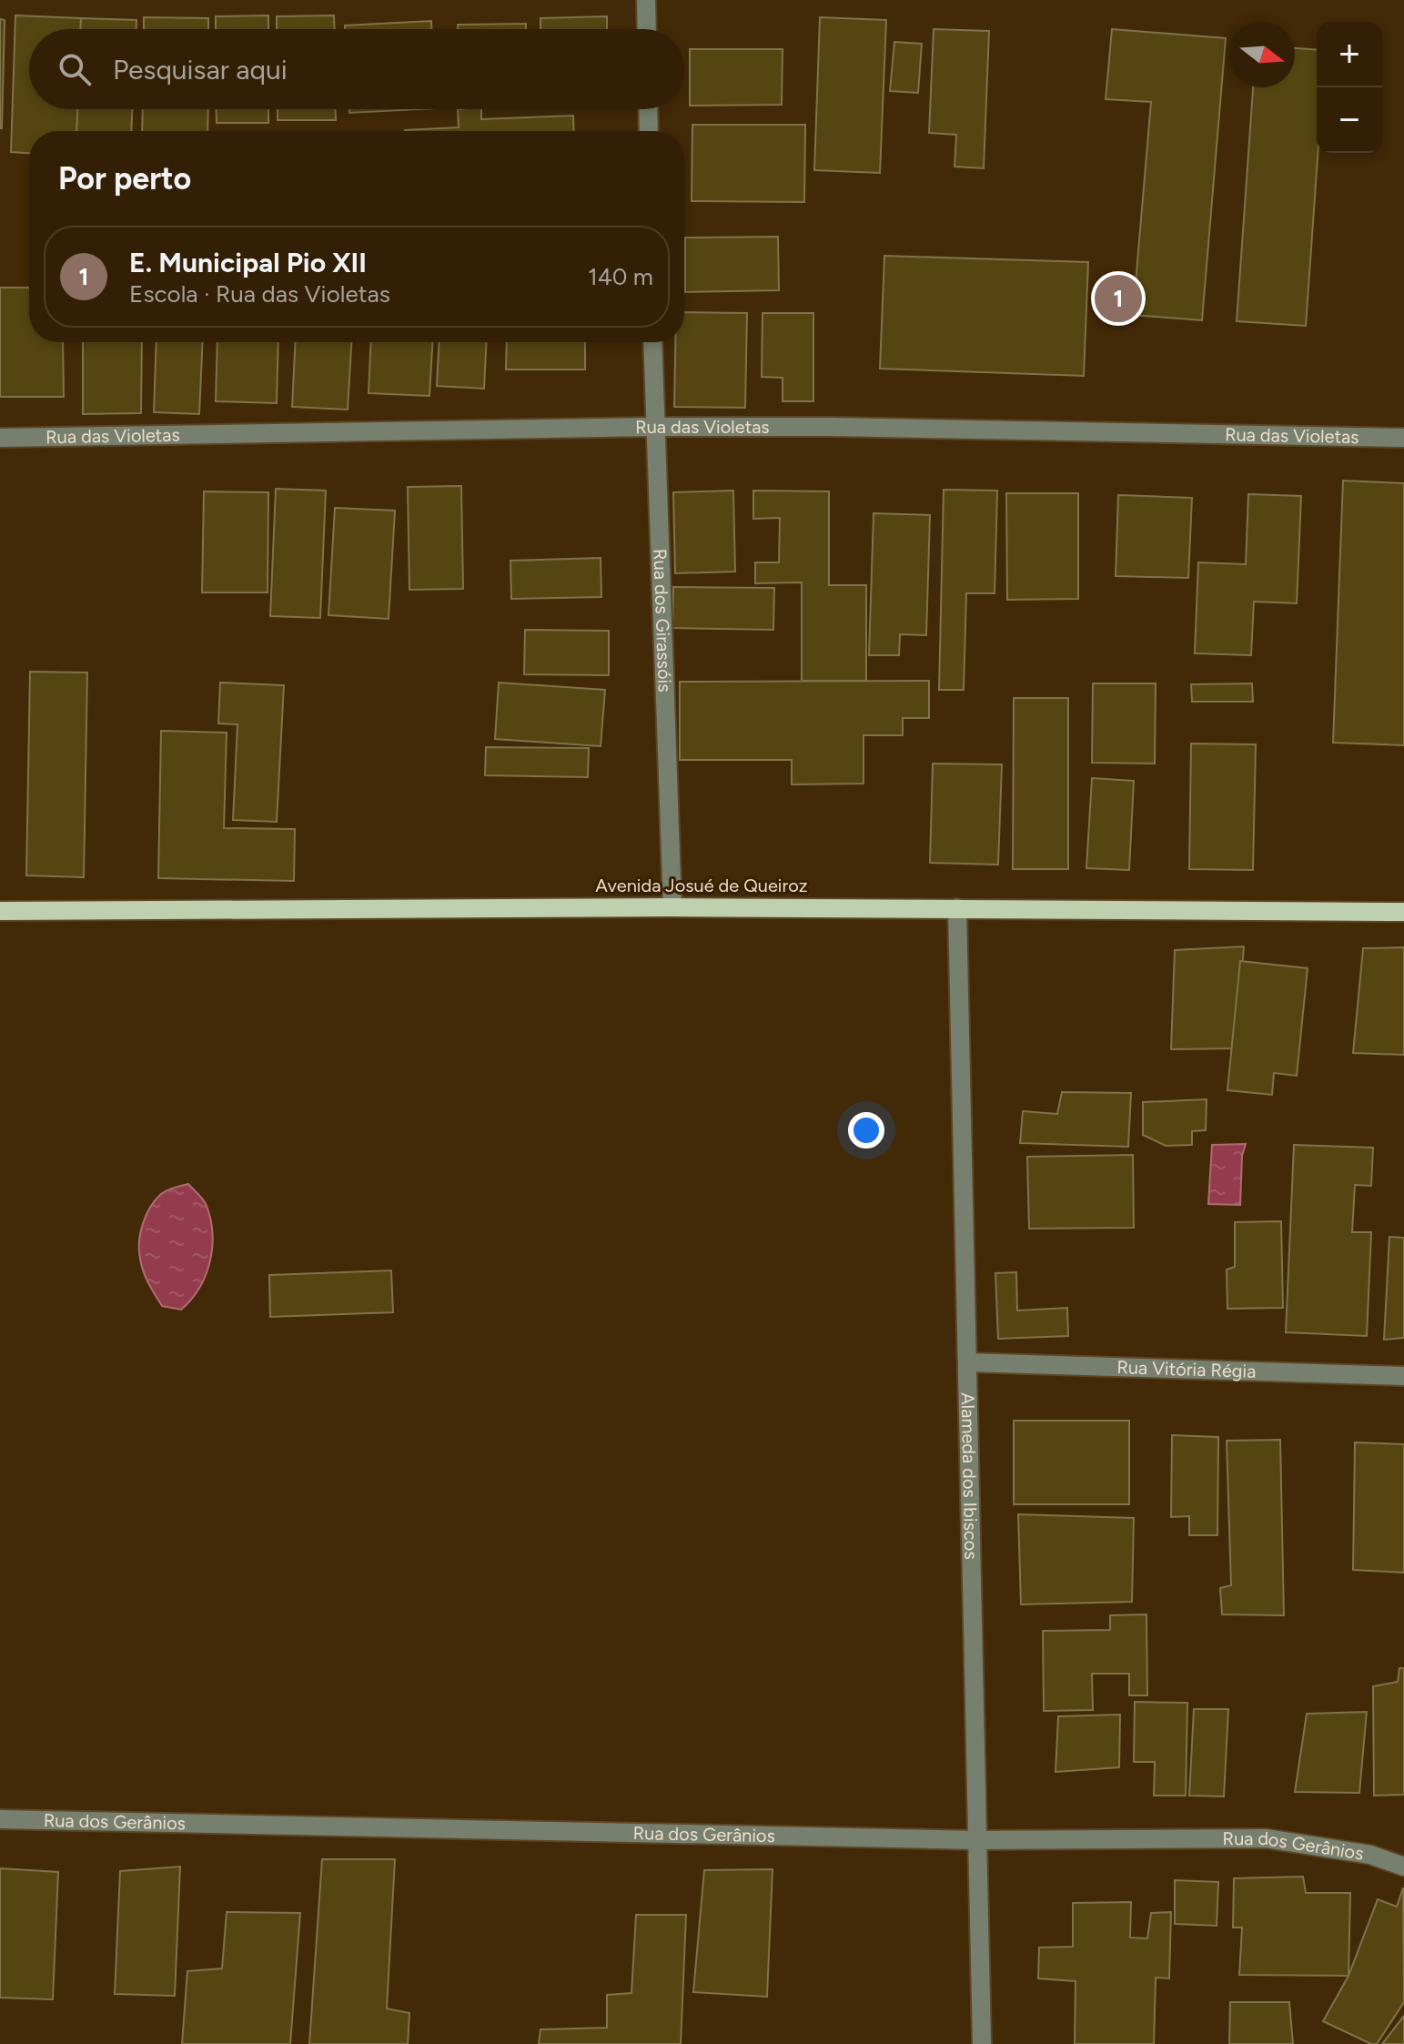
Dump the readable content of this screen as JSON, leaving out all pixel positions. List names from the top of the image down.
{
  "streets": {
    "main road": ["Avenida Josué de Queiroz"],
    "street": [
      "Rua das Violetas",
      "Rua dos Girassóis",
      "Rua Vitória Régia",
      "Alameda dos Ibiscos",
      "Rua dos Gerânios"
    ]
  },
  "crossings": [
    ["Rua das Violetas", "Rua dos Girassóis"],
    ["Rua dos Girassóis", "Avenida Josué de Queiroz"],
    ["Avenida Josué de Queiroz", "Alameda dos Ibiscos"],
    ["Rua Vitória Régia", "Alameda dos Ibiscos"],
    ["Alameda dos Ibiscos", "Rua dos Gerânios"]
  ],
  "north": "right",
  "page": {
    "map_buttons": ["+", "−"],
    "search": "Pesquisar aqui",
    "heading": "Por perto",
    "list": [
      {
        "mark": "1",
        "name": "E. Municipal Pio XII",
        "note": "Escola · Rua das Violetas",
        "value": "140 m"
      }
    ],
    "pins": "1"
  }
}
